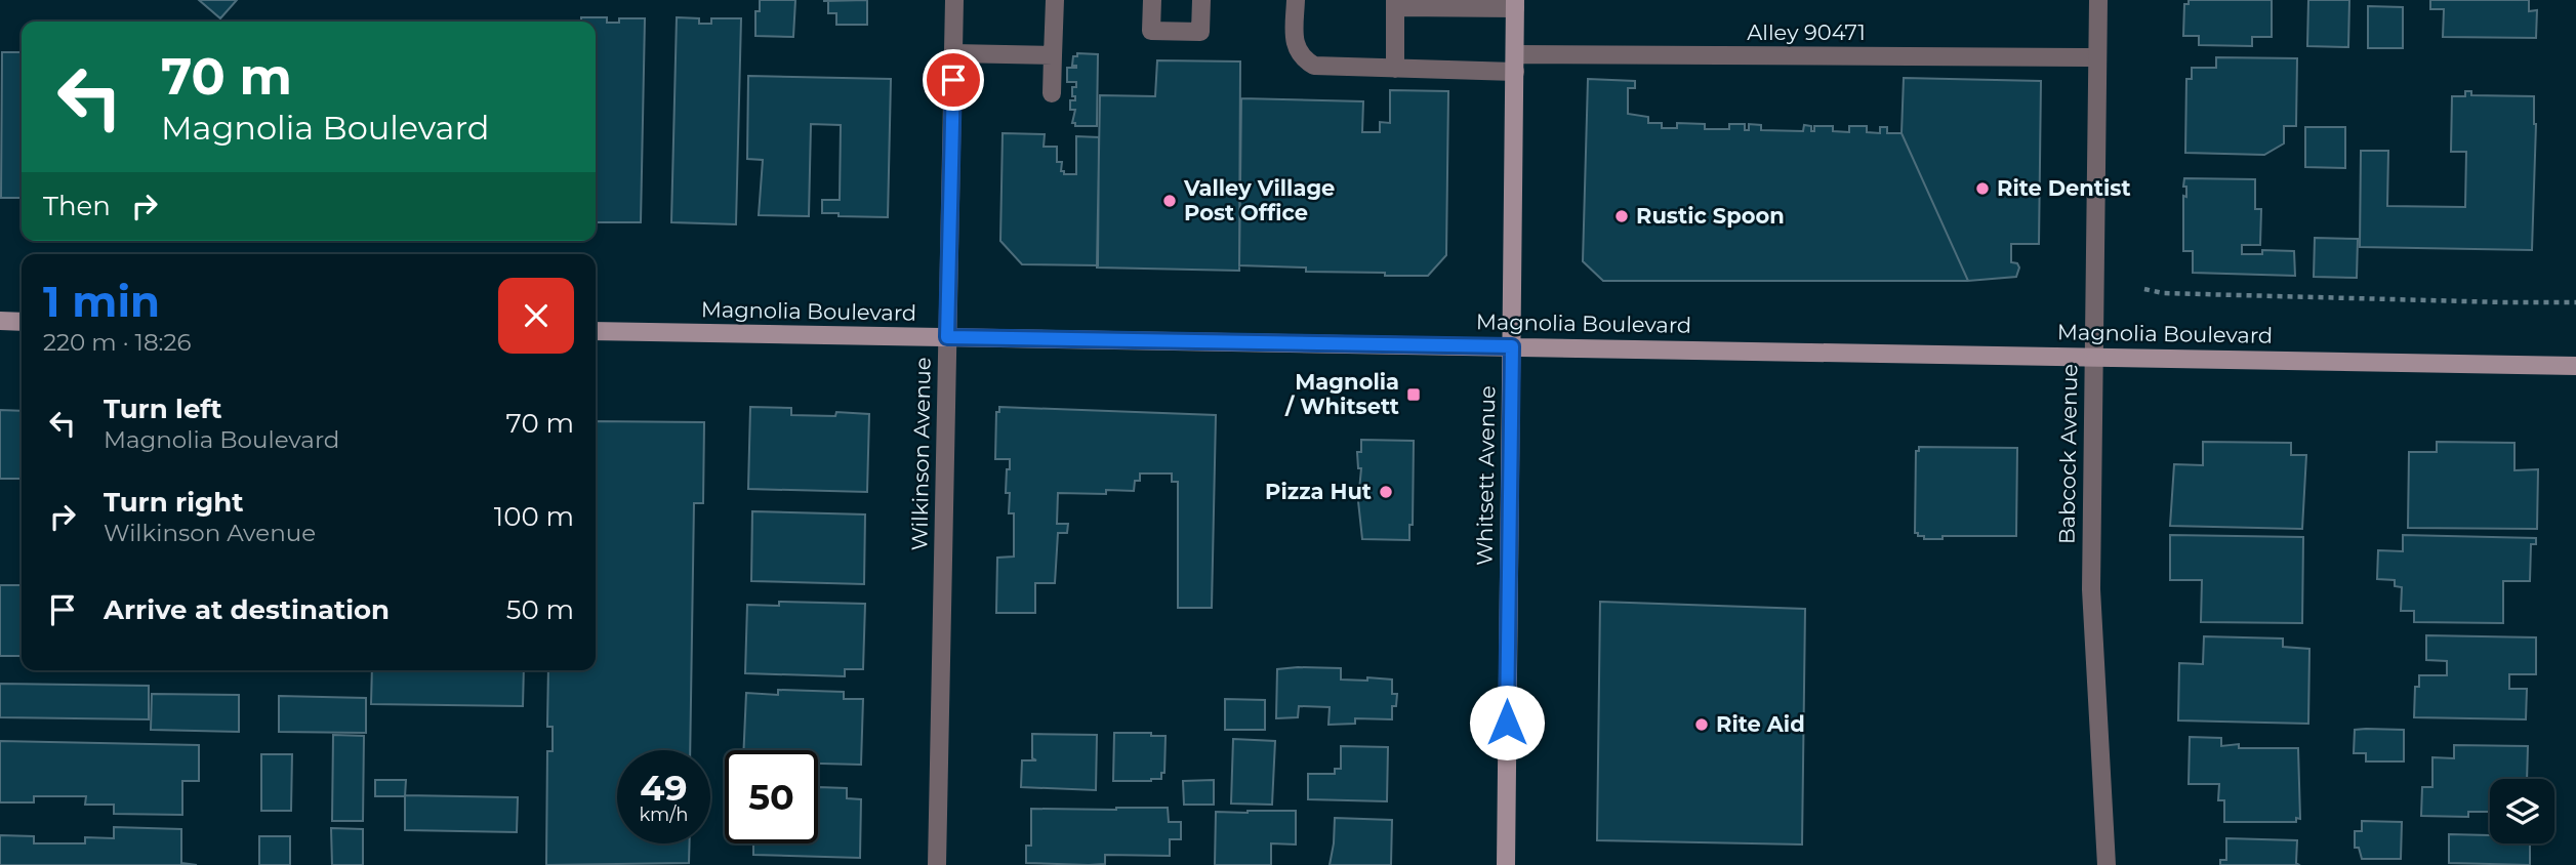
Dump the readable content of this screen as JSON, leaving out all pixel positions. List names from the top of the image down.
{
  "streets": {
    "main road": ["Magnolia Boulevard", "Whitsett Avenue"],
    "street": ["Alley 90471", "Wilkinson Avenue", "Babcock Avenue"]
  },
  "crossings": [
    ["Alley 90471", "Babcock Avenue"],
    ["Alley 90471", "Whitsett Avenue"],
    ["Magnolia Boulevard", "Wilkinson Avenue"],
    ["Magnolia Boulevard", "Babcock Avenue"],
    ["Magnolia Boulevard", "Whitsett Avenue"]
  ],
  "places": {
    "other": [
      "Rite Dentist",
      "Valley Village Post Office",
      "Rustic Spoon",
      "Pizza Hut",
      "Rite Aid"
    ],
    "transit": ["Magnolia / Whitsett"]
  },
  "page": {
    "turn": ["70 m", "Magnolia Boulevard"],
    "then": "Then",
    "heading": ["1 min", "220 m · 18:26"],
    "list": [
      {
        "name": "Turn left",
        "note": "Magnolia Boulevard",
        "value": "70 m"
      },
      {
        "name": "Turn right",
        "note": "Wilkinson Avenue",
        "value": "100 m"
      },
      {
        "name": "Arrive at destination",
        "value": "50 m"
      }
    ],
    "speed": "49 km/h",
    "limit": "50"
  }
}
